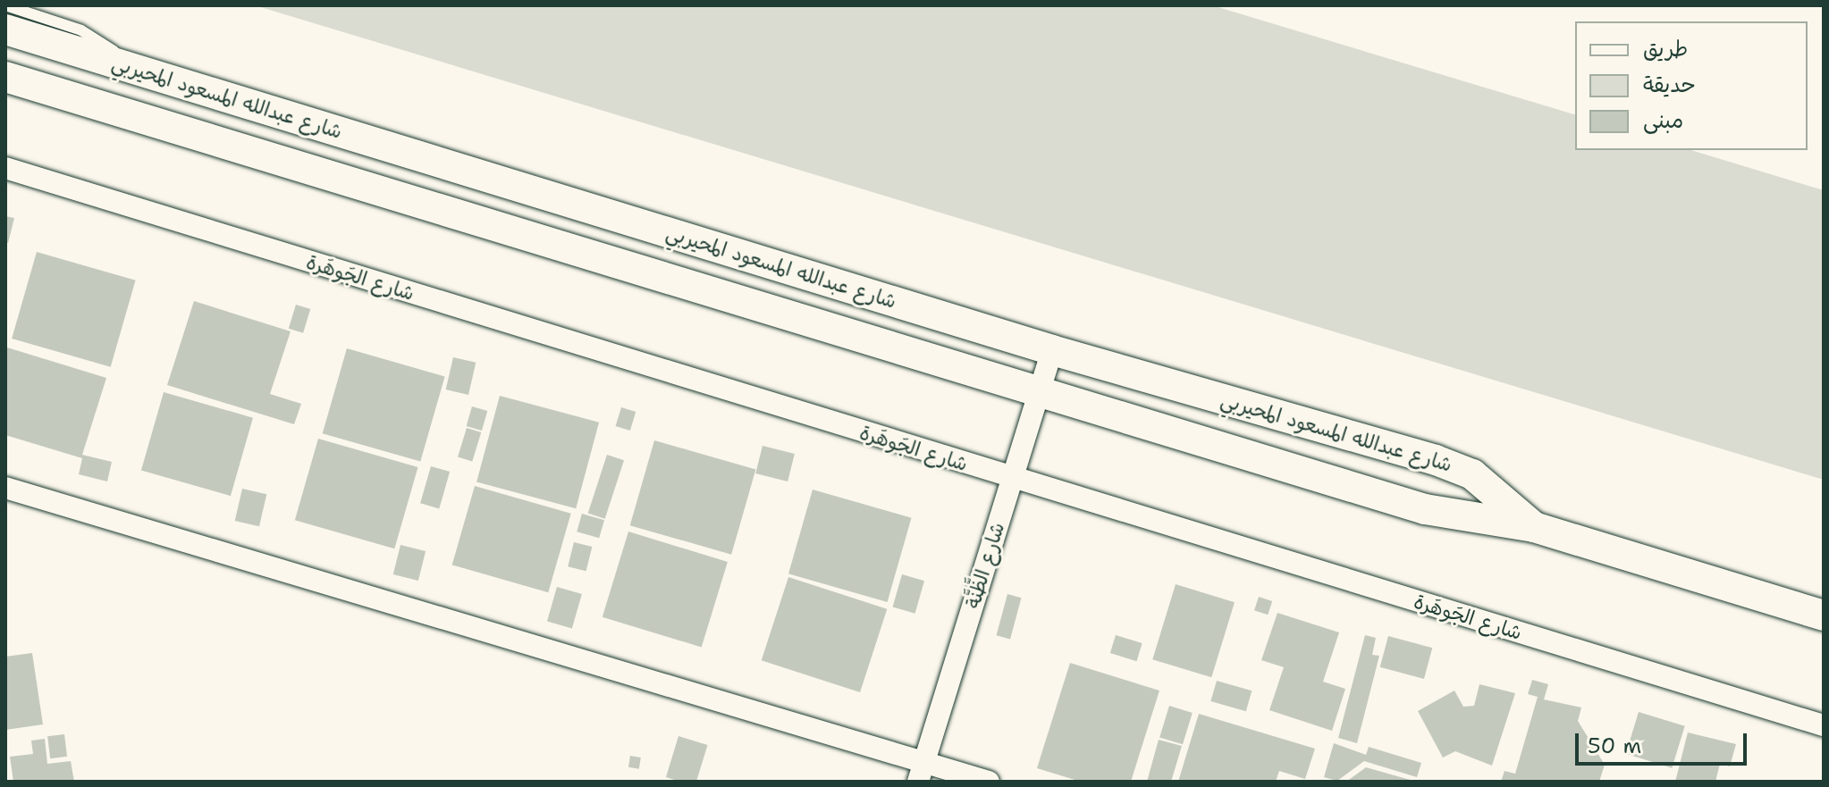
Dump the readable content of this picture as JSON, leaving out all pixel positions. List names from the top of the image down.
{
  "streets": {
    "street": ["شارع عبدالله المسعود المحيربي", "شارع الجَوهَرة", "شارع الظَّنَّة"]
  },
  "crossings": [
    ["شارع عبدالله المسعود المحيربي", "شارع الظَّنَّة"],
    ["شارع الجَوهَرة", "شارع الظَّنَّة"]
  ],
  "legend": ["طريق", "حديقة", "مبنى"],
  "scale_bar": "50 m"
}
